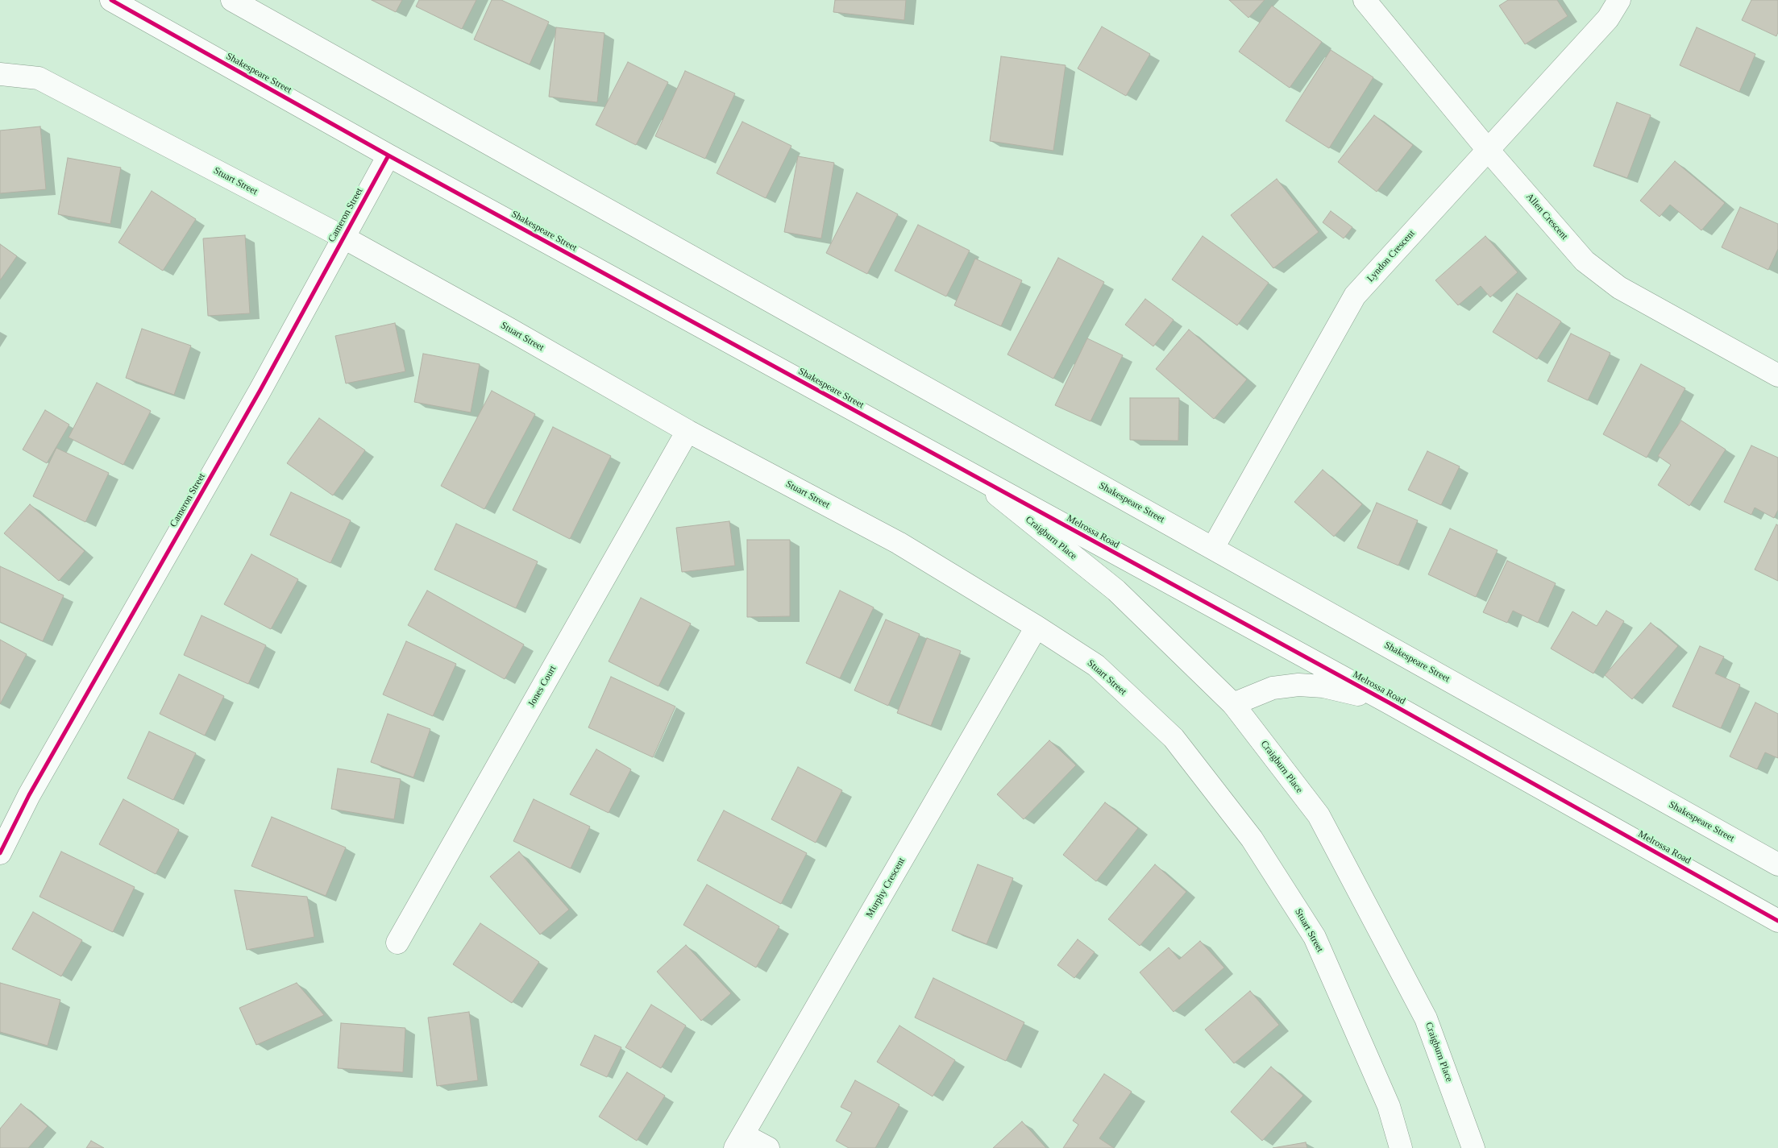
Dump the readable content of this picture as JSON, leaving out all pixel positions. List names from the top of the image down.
{
  "streets": {
    "street": [
      "Shakespeare Street",
      "Stuart Street",
      "Cameron Street",
      "Allen Crescent",
      "Lyndon Crescent",
      "Melrossa Road",
      "Craigburn Place",
      "Jones Court",
      "Murphy Crescent"
    ]
  },
  "crossings": [
    ["Shakespeare Street", "Cameron Street"],
    ["Shakespeare Street", "Lyndon Crescent"],
    ["Shakespeare Street", "Melrossa Road"],
    ["Shakespeare Street", "Craigburn Place"],
    ["Stuart Street", "Cameron Street"],
    ["Stuart Street", "Jones Court"],
    ["Stuart Street", "Murphy Crescent"],
    ["Allen Crescent", "Lyndon Crescent"],
    ["Melrossa Road", "Craigburn Place"]
  ]
}
